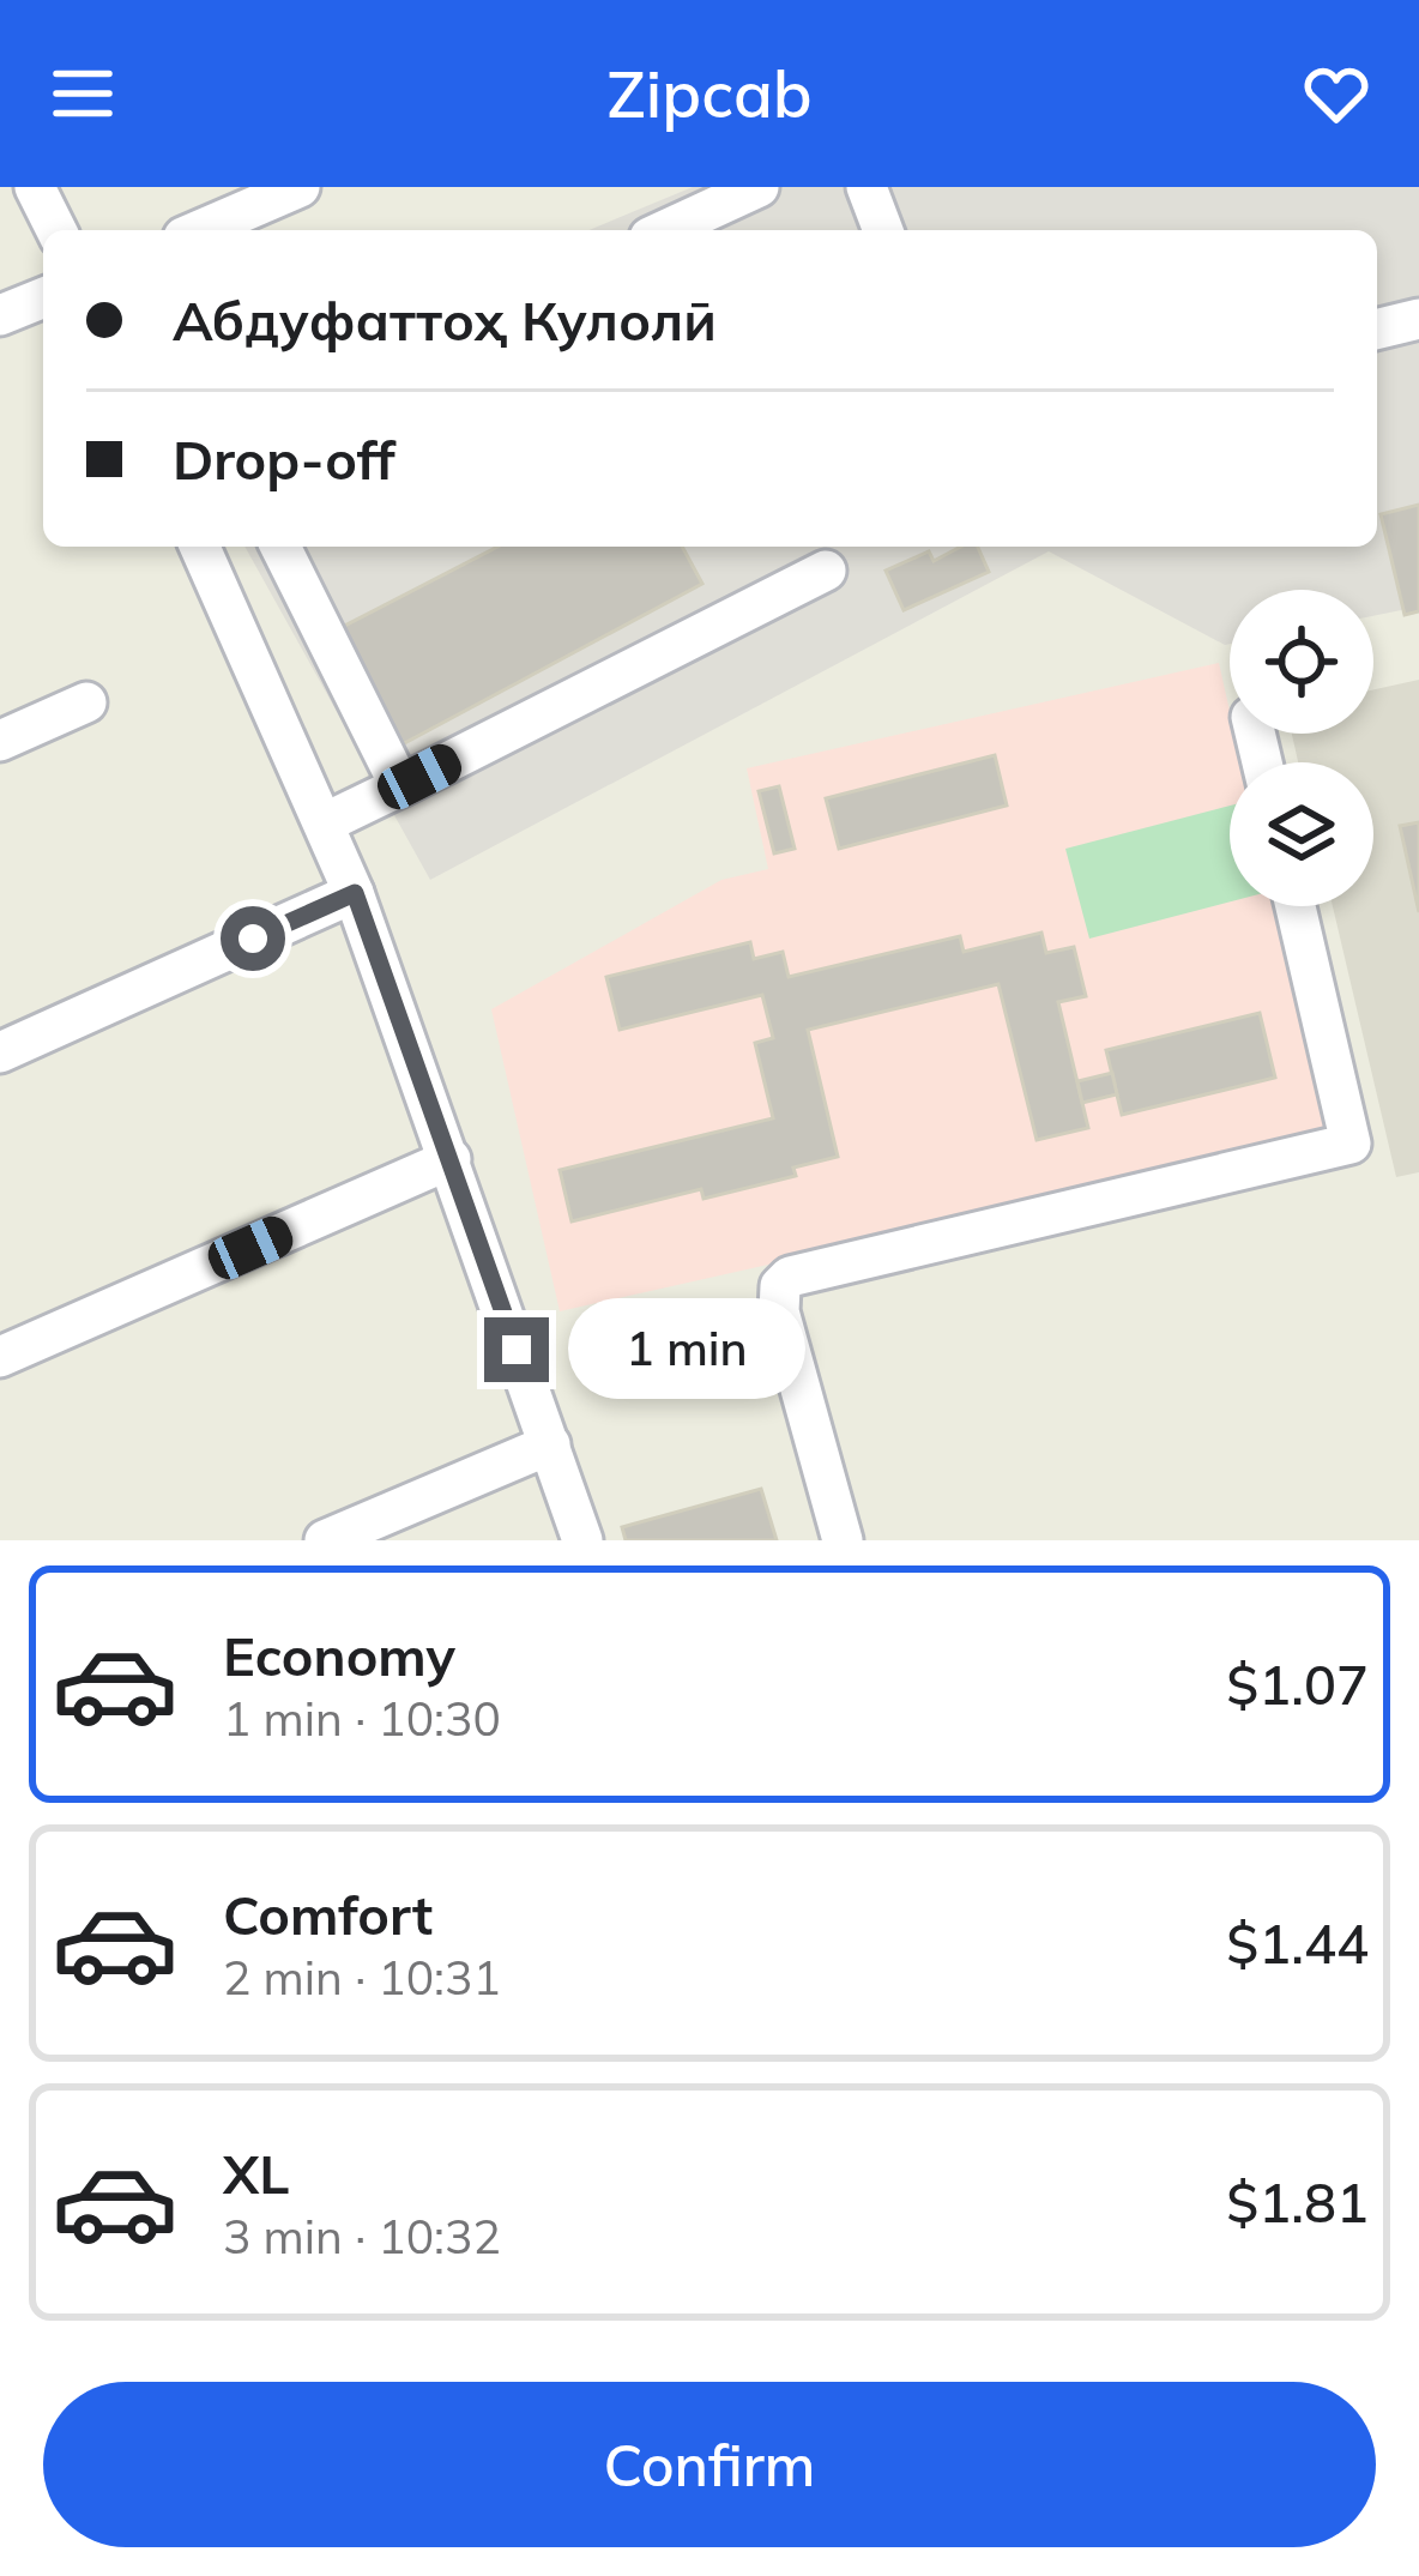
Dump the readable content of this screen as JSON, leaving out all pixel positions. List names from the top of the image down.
{
  "page": {
    "header": "Zipcab",
    "banner": ["Абдуфаттоҳ Кулолӣ", "Drop-off"],
    "bubble": "1 min",
    "list": [
      {
        "name": "Economy",
        "note": "1 min · 10:30",
        "value": "$1.07"
      },
      {
        "name": "Comfort",
        "note": "2 min · 10:31",
        "value": "$1.44"
      },
      {
        "name": "XL",
        "note": "3 min · 10:32",
        "value": "$1.81"
      }
    ],
    "buttons": "Confirm"
  }
}
